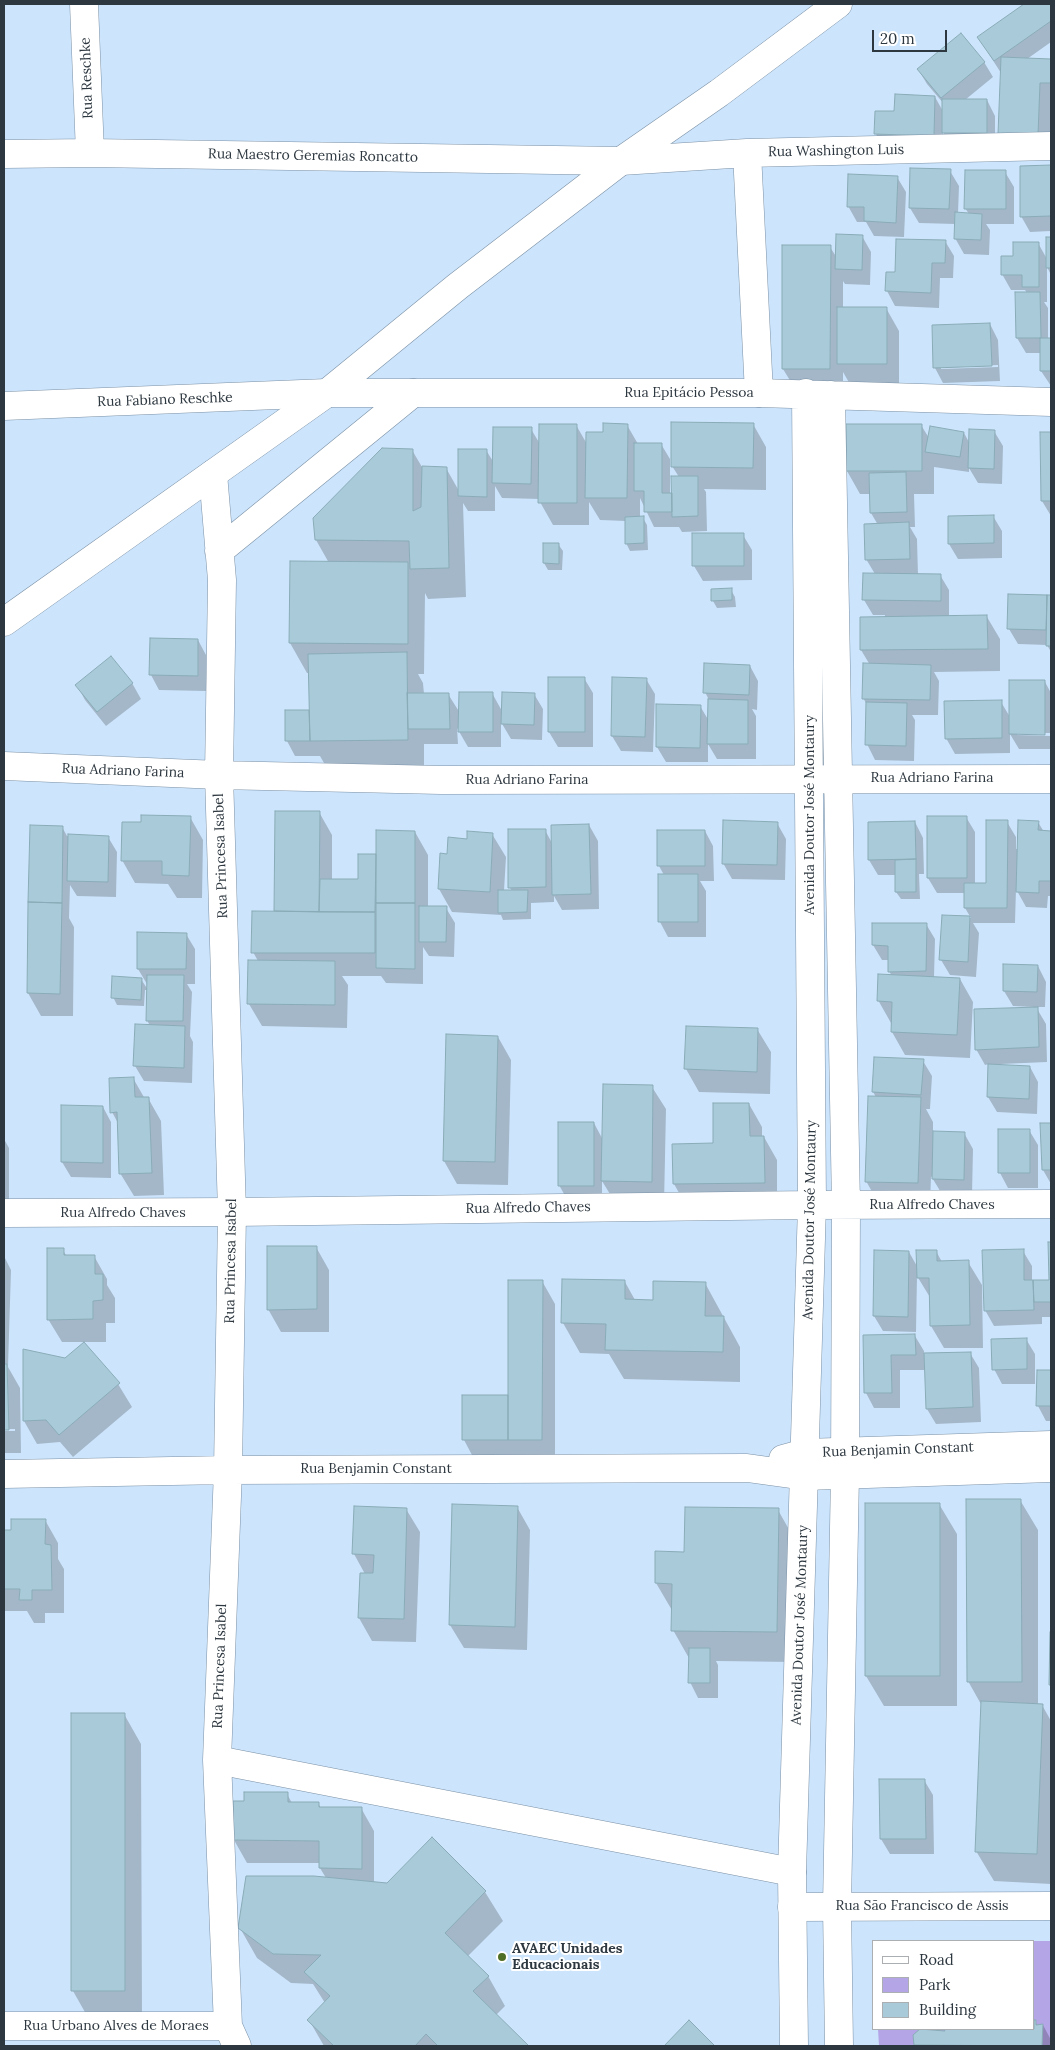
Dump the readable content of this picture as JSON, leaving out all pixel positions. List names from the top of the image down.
{
  "streets": {
    "main road": [
      "Rua Reschke",
      "Rua Washington Luis",
      "Rua Maestro Geremias Roncatto",
      "Rua Epitácio Pessoa",
      "Rua Fabiano Reschke",
      "Rua Adriano Farina",
      "Avenida Doutor José Montaury",
      "Rua Princesa Isabel",
      "Rua Alfredo Chaves",
      "Rua Benjamin Constant",
      "Rua São Francisco de Assis",
      "Rua Urbano Alves de Moraes"
    ]
  },
  "crossings": [
    ["Rua Reschke", "Rua Maestro Geremias Roncatto"],
    ["Rua Washington Luis", "Rua Maestro Geremias Roncatto"],
    ["Rua Epitácio Pessoa", "Rua Fabiano Reschke"],
    ["Rua Epitácio Pessoa", "Avenida Doutor José Montaury"],
    ["Rua Adriano Farina", "Avenida Doutor José Montaury"],
    ["Rua Adriano Farina", "Rua Princesa Isabel"],
    ["Avenida Doutor José Montaury", "Rua Alfredo Chaves"],
    ["Avenida Doutor José Montaury", "Rua Benjamin Constant"],
    ["Avenida Doutor José Montaury", "Rua São Francisco de Assis"],
    ["Rua Princesa Isabel", "Rua Alfredo Chaves"],
    ["Rua Princesa Isabel", "Rua Benjamin Constant"],
    ["Rua Princesa Isabel", "Rua Urbano Alves de Moraes"]
  ],
  "places": ["AVAEC Unidades Educacionais"],
  "legend": ["Road", "Park", "Building"],
  "scale_bar": "20 m"
}
